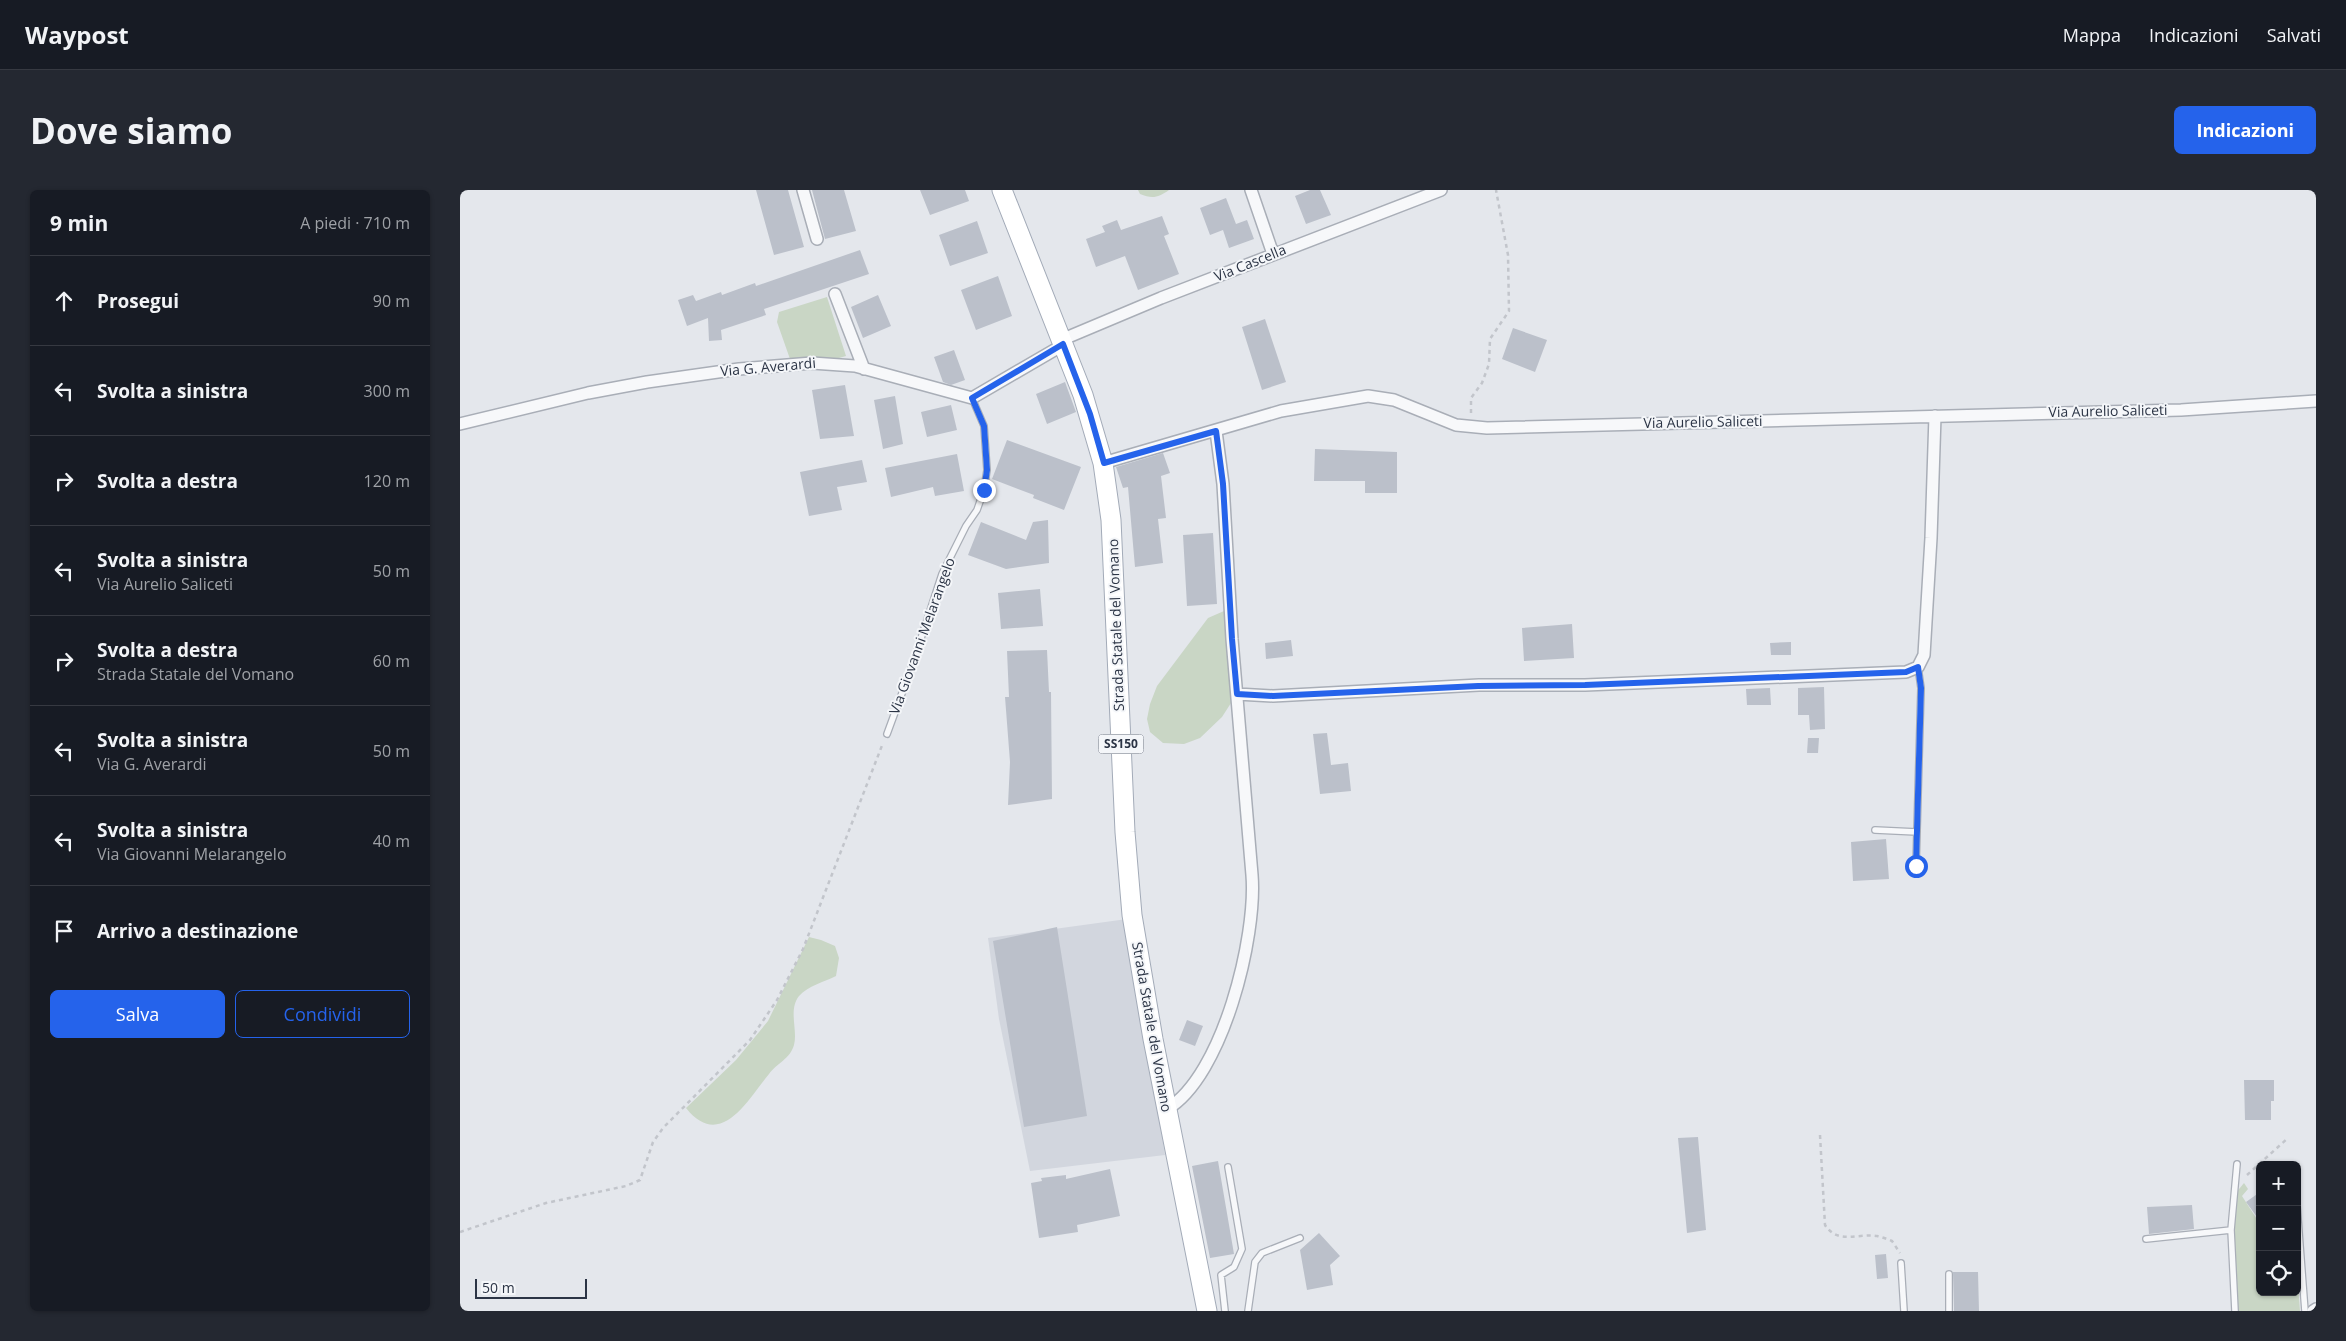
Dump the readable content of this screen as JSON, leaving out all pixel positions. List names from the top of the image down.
{
  "streets": {
    "main road": ["Strada Statale del Vomano", "SS150"],
    "street": ["Via Cascella", "Via G. Averardi", "Via Aurelio Saliceti"],
    "lane": ["Via Giovanni Melarangelo"]
  },
  "crossings": [
    ["Via Cascella", "Strada Statale del Vomano"],
    ["Via G. Averardi", "Via Giovanni Melarangelo"],
    ["Via Aurelio Saliceti", "Strada Statale del Vomano"]
  ],
  "scale_bar": "50 m",
  "page": {
    "header": "Waypost",
    "nav": ["Mappa", "Indicazioni", "Salvati"],
    "buttons": [
      "Indicazioni",
      ["Salva", "Condividi"]
    ],
    "title": "Dove siamo",
    "heading": ["9 min", "A piedi · 710 m"],
    "list": [
      ["Prosegui", "90 m"],
      ["Svolta a sinistra", "300 m"],
      ["Svolta a destra", "120 m"],
      ["Svolta a sinistra", "Via Aurelio Saliceti", "50 m"],
      ["Svolta a destra", "Strada Statale del Vomano", "60 m"],
      ["Svolta a sinistra", "Via G. Averardi", "50 m"],
      ["Svolta a sinistra", "Via Giovanni Melarangelo", "40 m"],
      "Arrivo a destinazione"
    ],
    "map_buttons": ["+", "−"],
    "scale": "50 m"
  }
}
